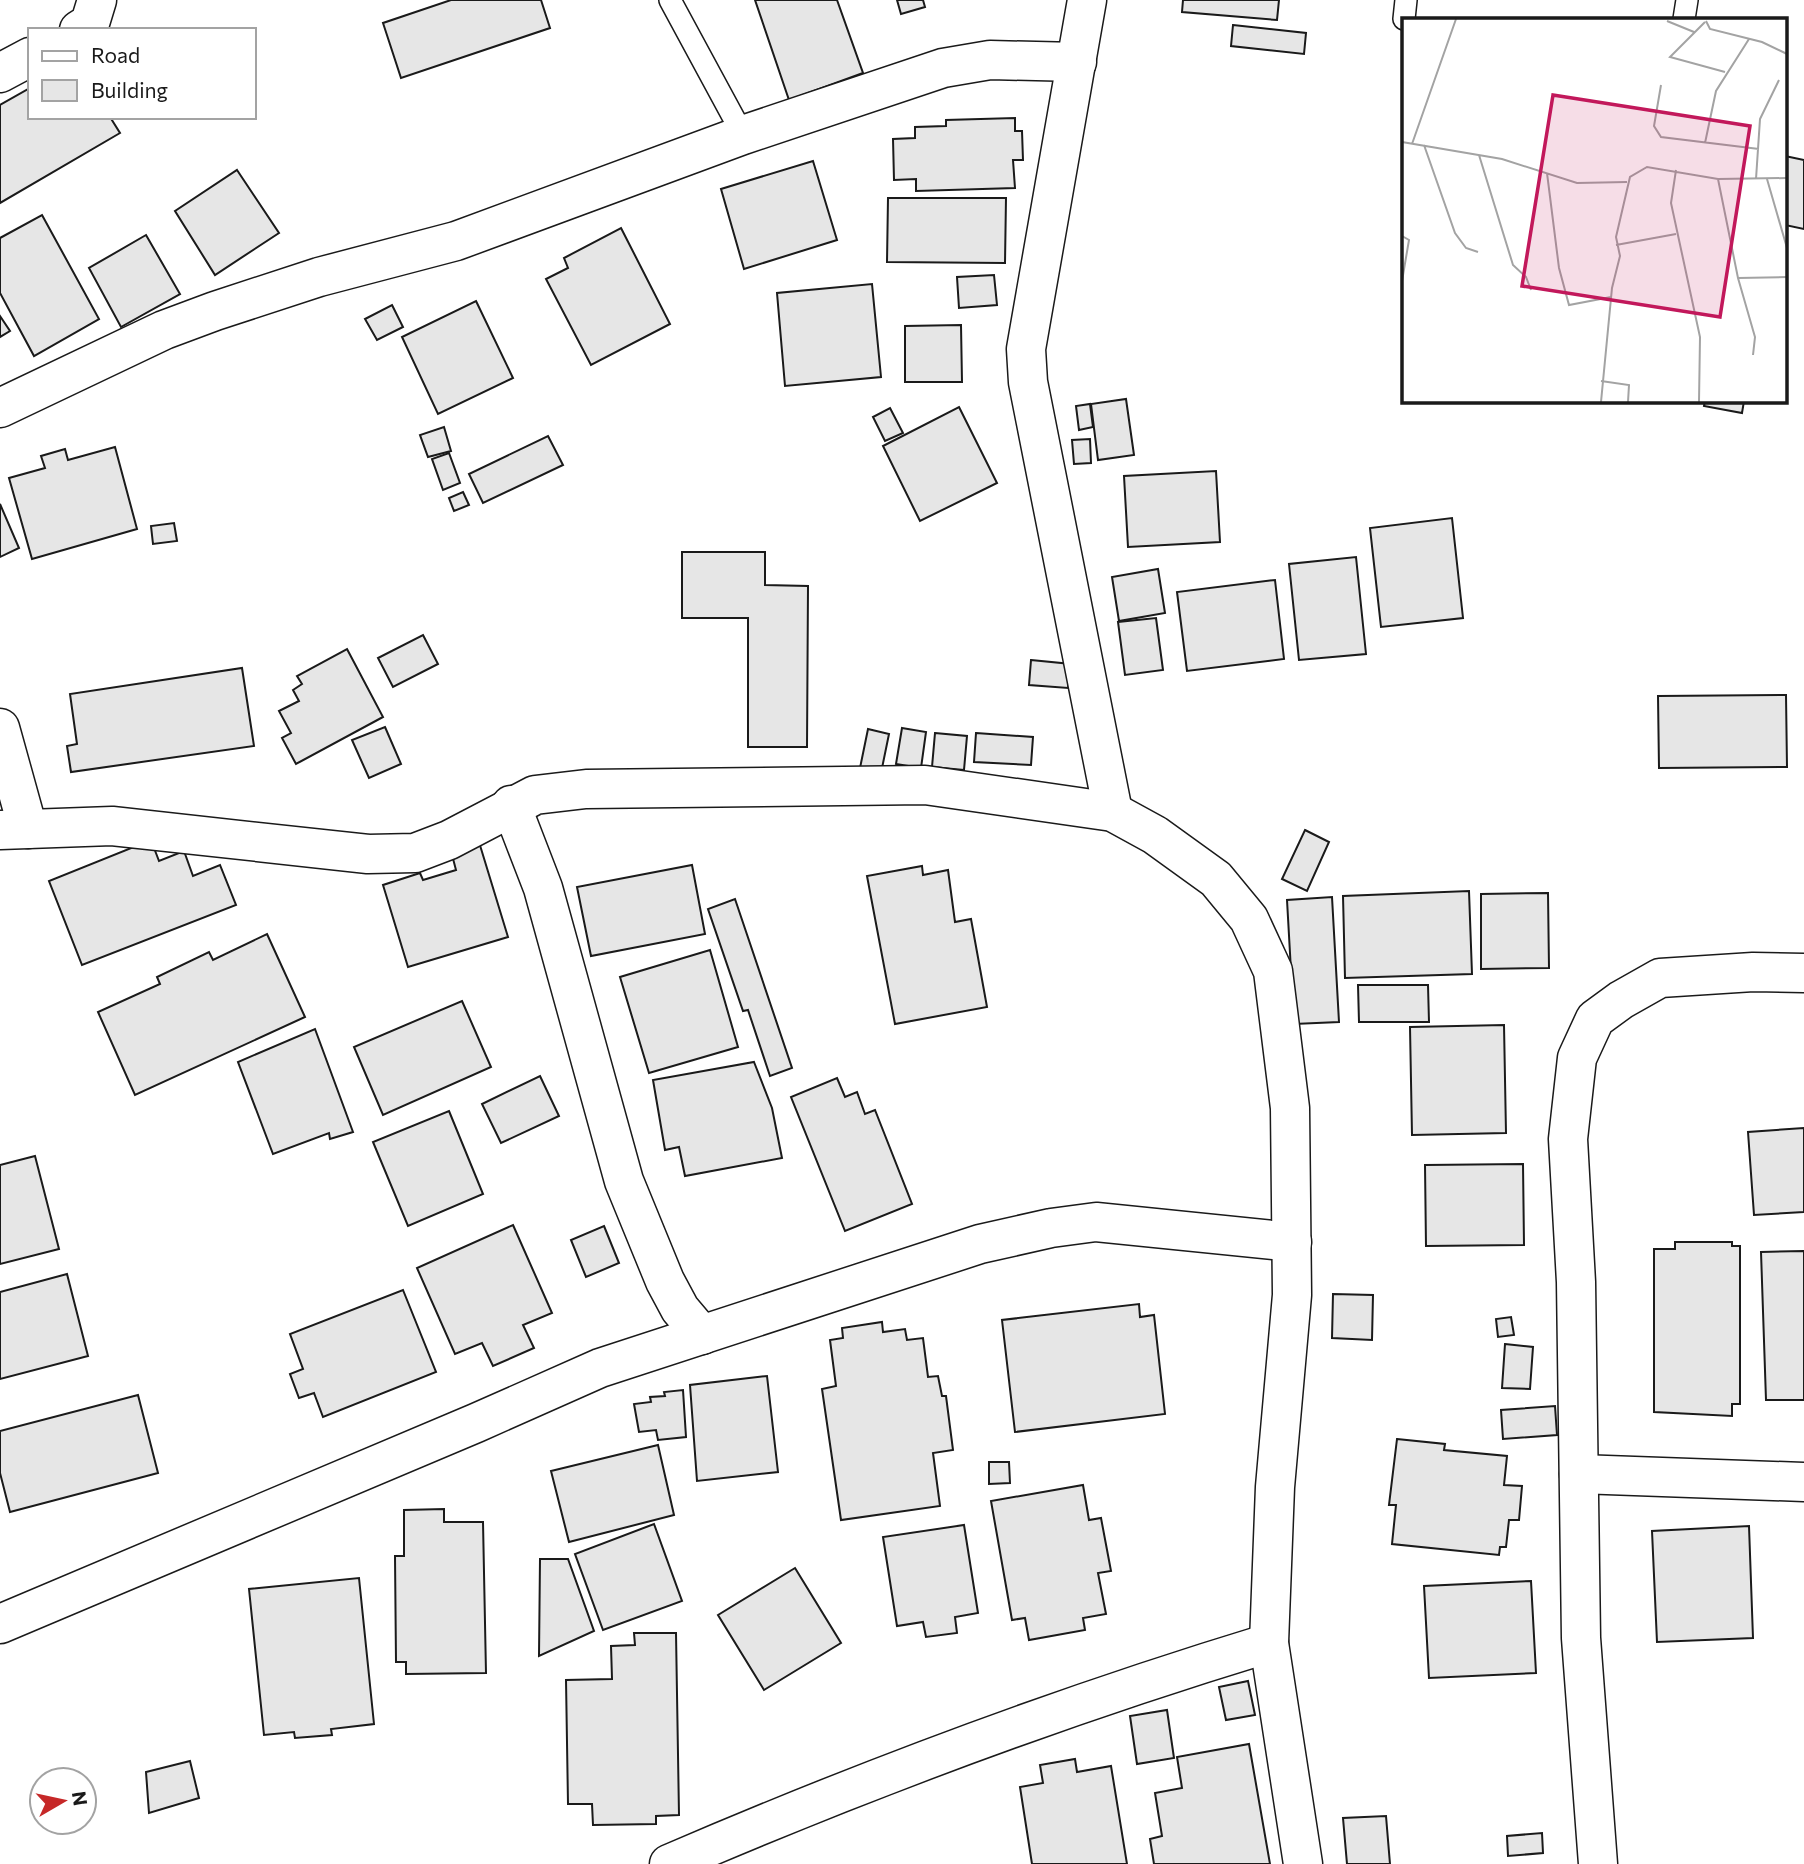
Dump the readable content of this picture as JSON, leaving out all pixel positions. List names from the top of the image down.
{
  "legend": ["Road", "Building"],
  "north": "right"
}
